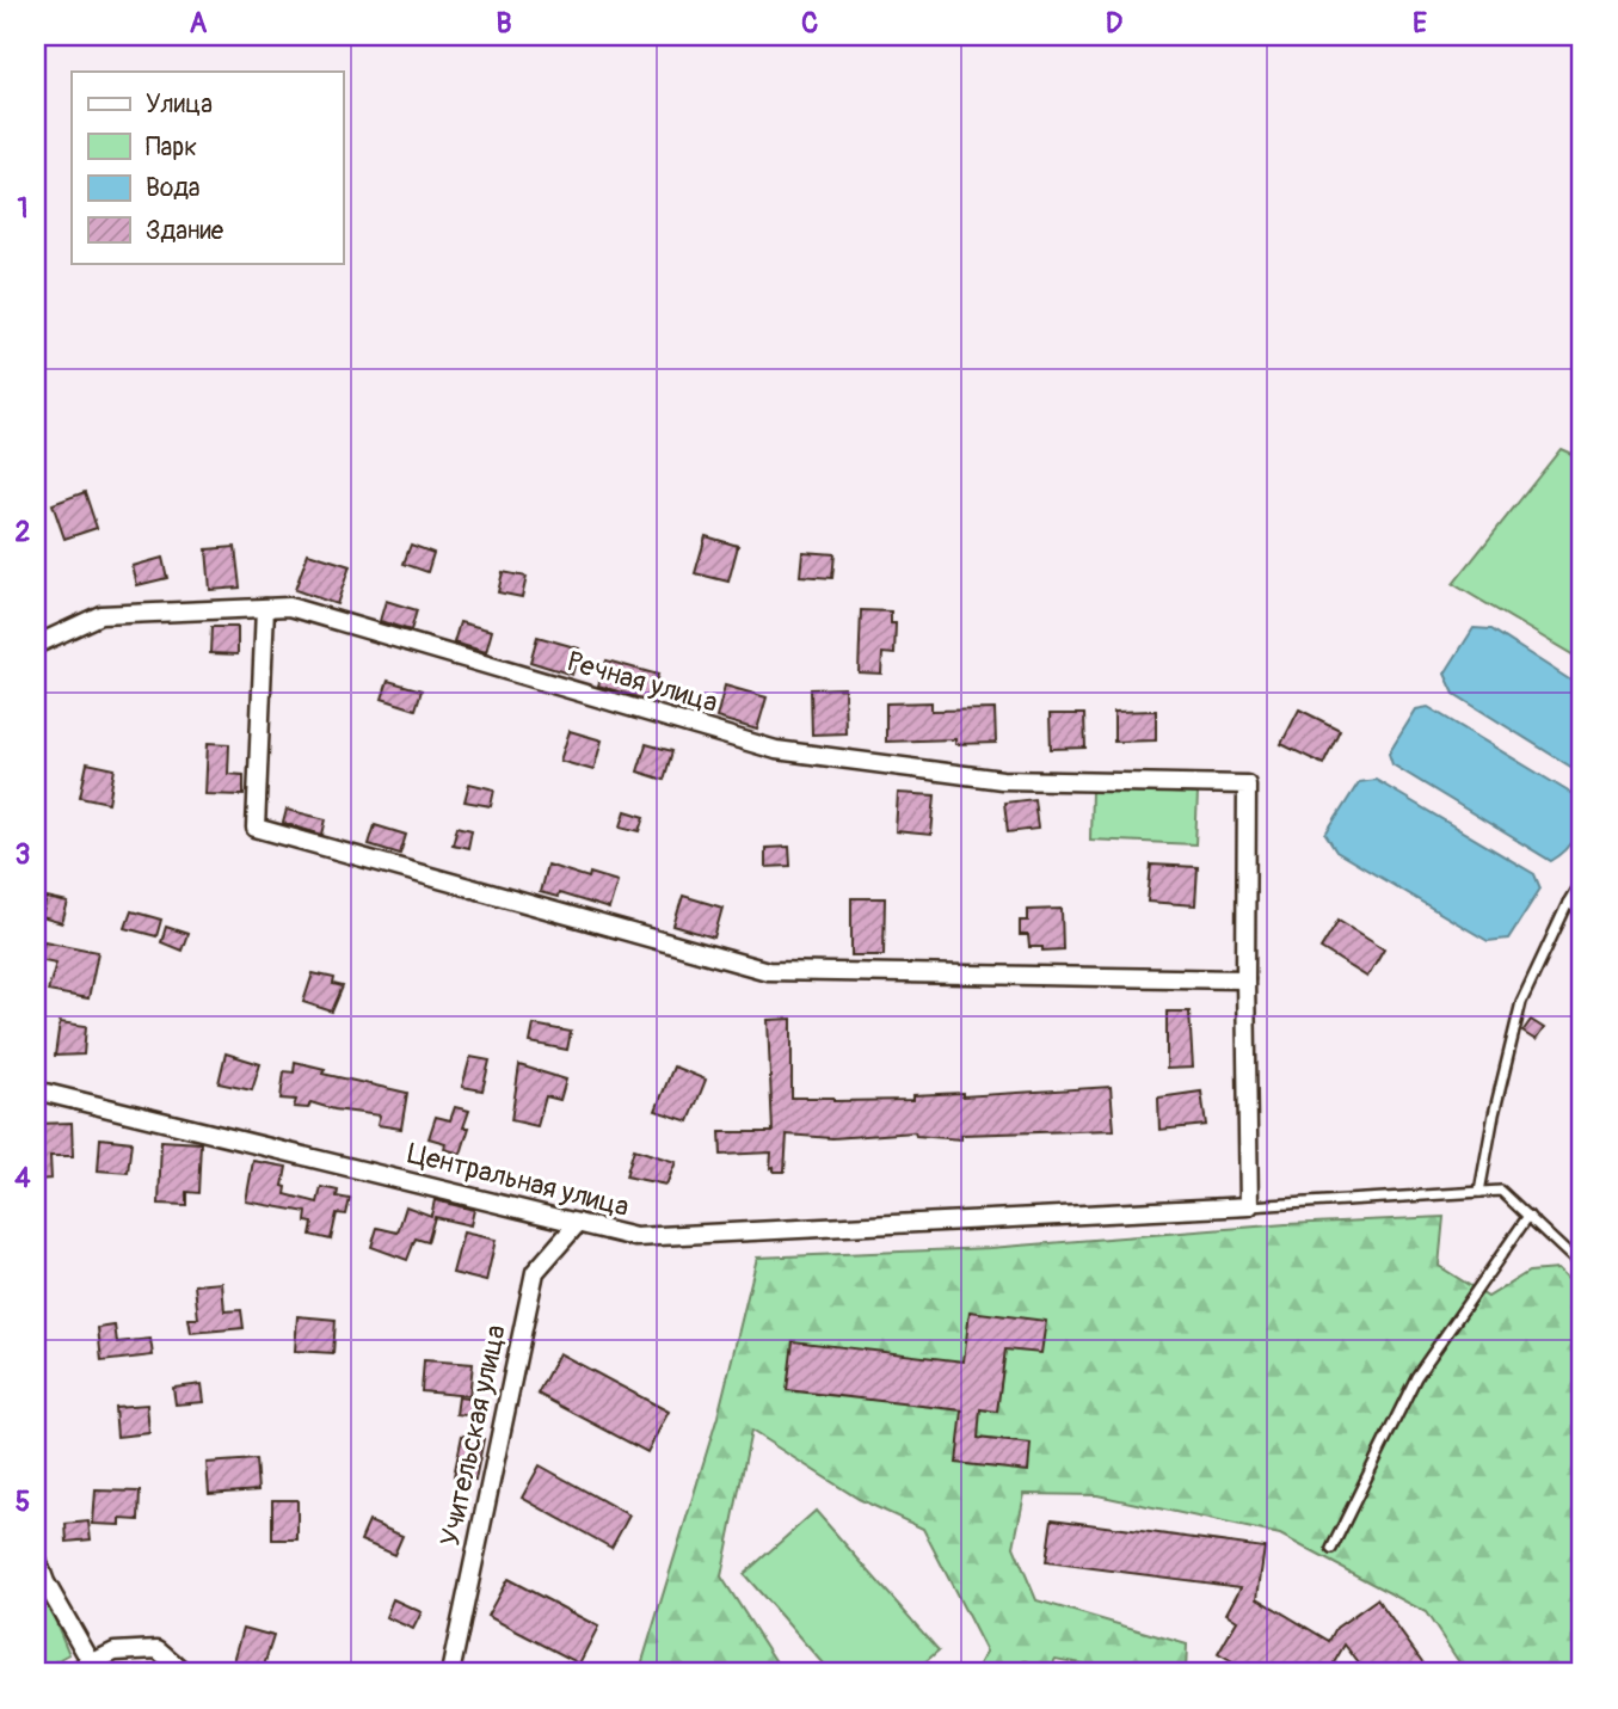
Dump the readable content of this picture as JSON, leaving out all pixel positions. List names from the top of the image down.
{
  "streets": {
    "street": ["Речная улица", "Центральная улица", "Учительская улица"]
  },
  "crossings": [
    ["Центральная улица", "Учительская улица"]
  ],
  "legend": [
    "Улица",
    "Парк",
    "Вода",
    "Здание"
  ],
  "grid": {
    "columns": [
      "A",
      "B",
      "C",
      "D",
      "E"
    ],
    "rows": [
      "1",
      "2",
      "3",
      "4",
      "5"
    ]
  }
}
